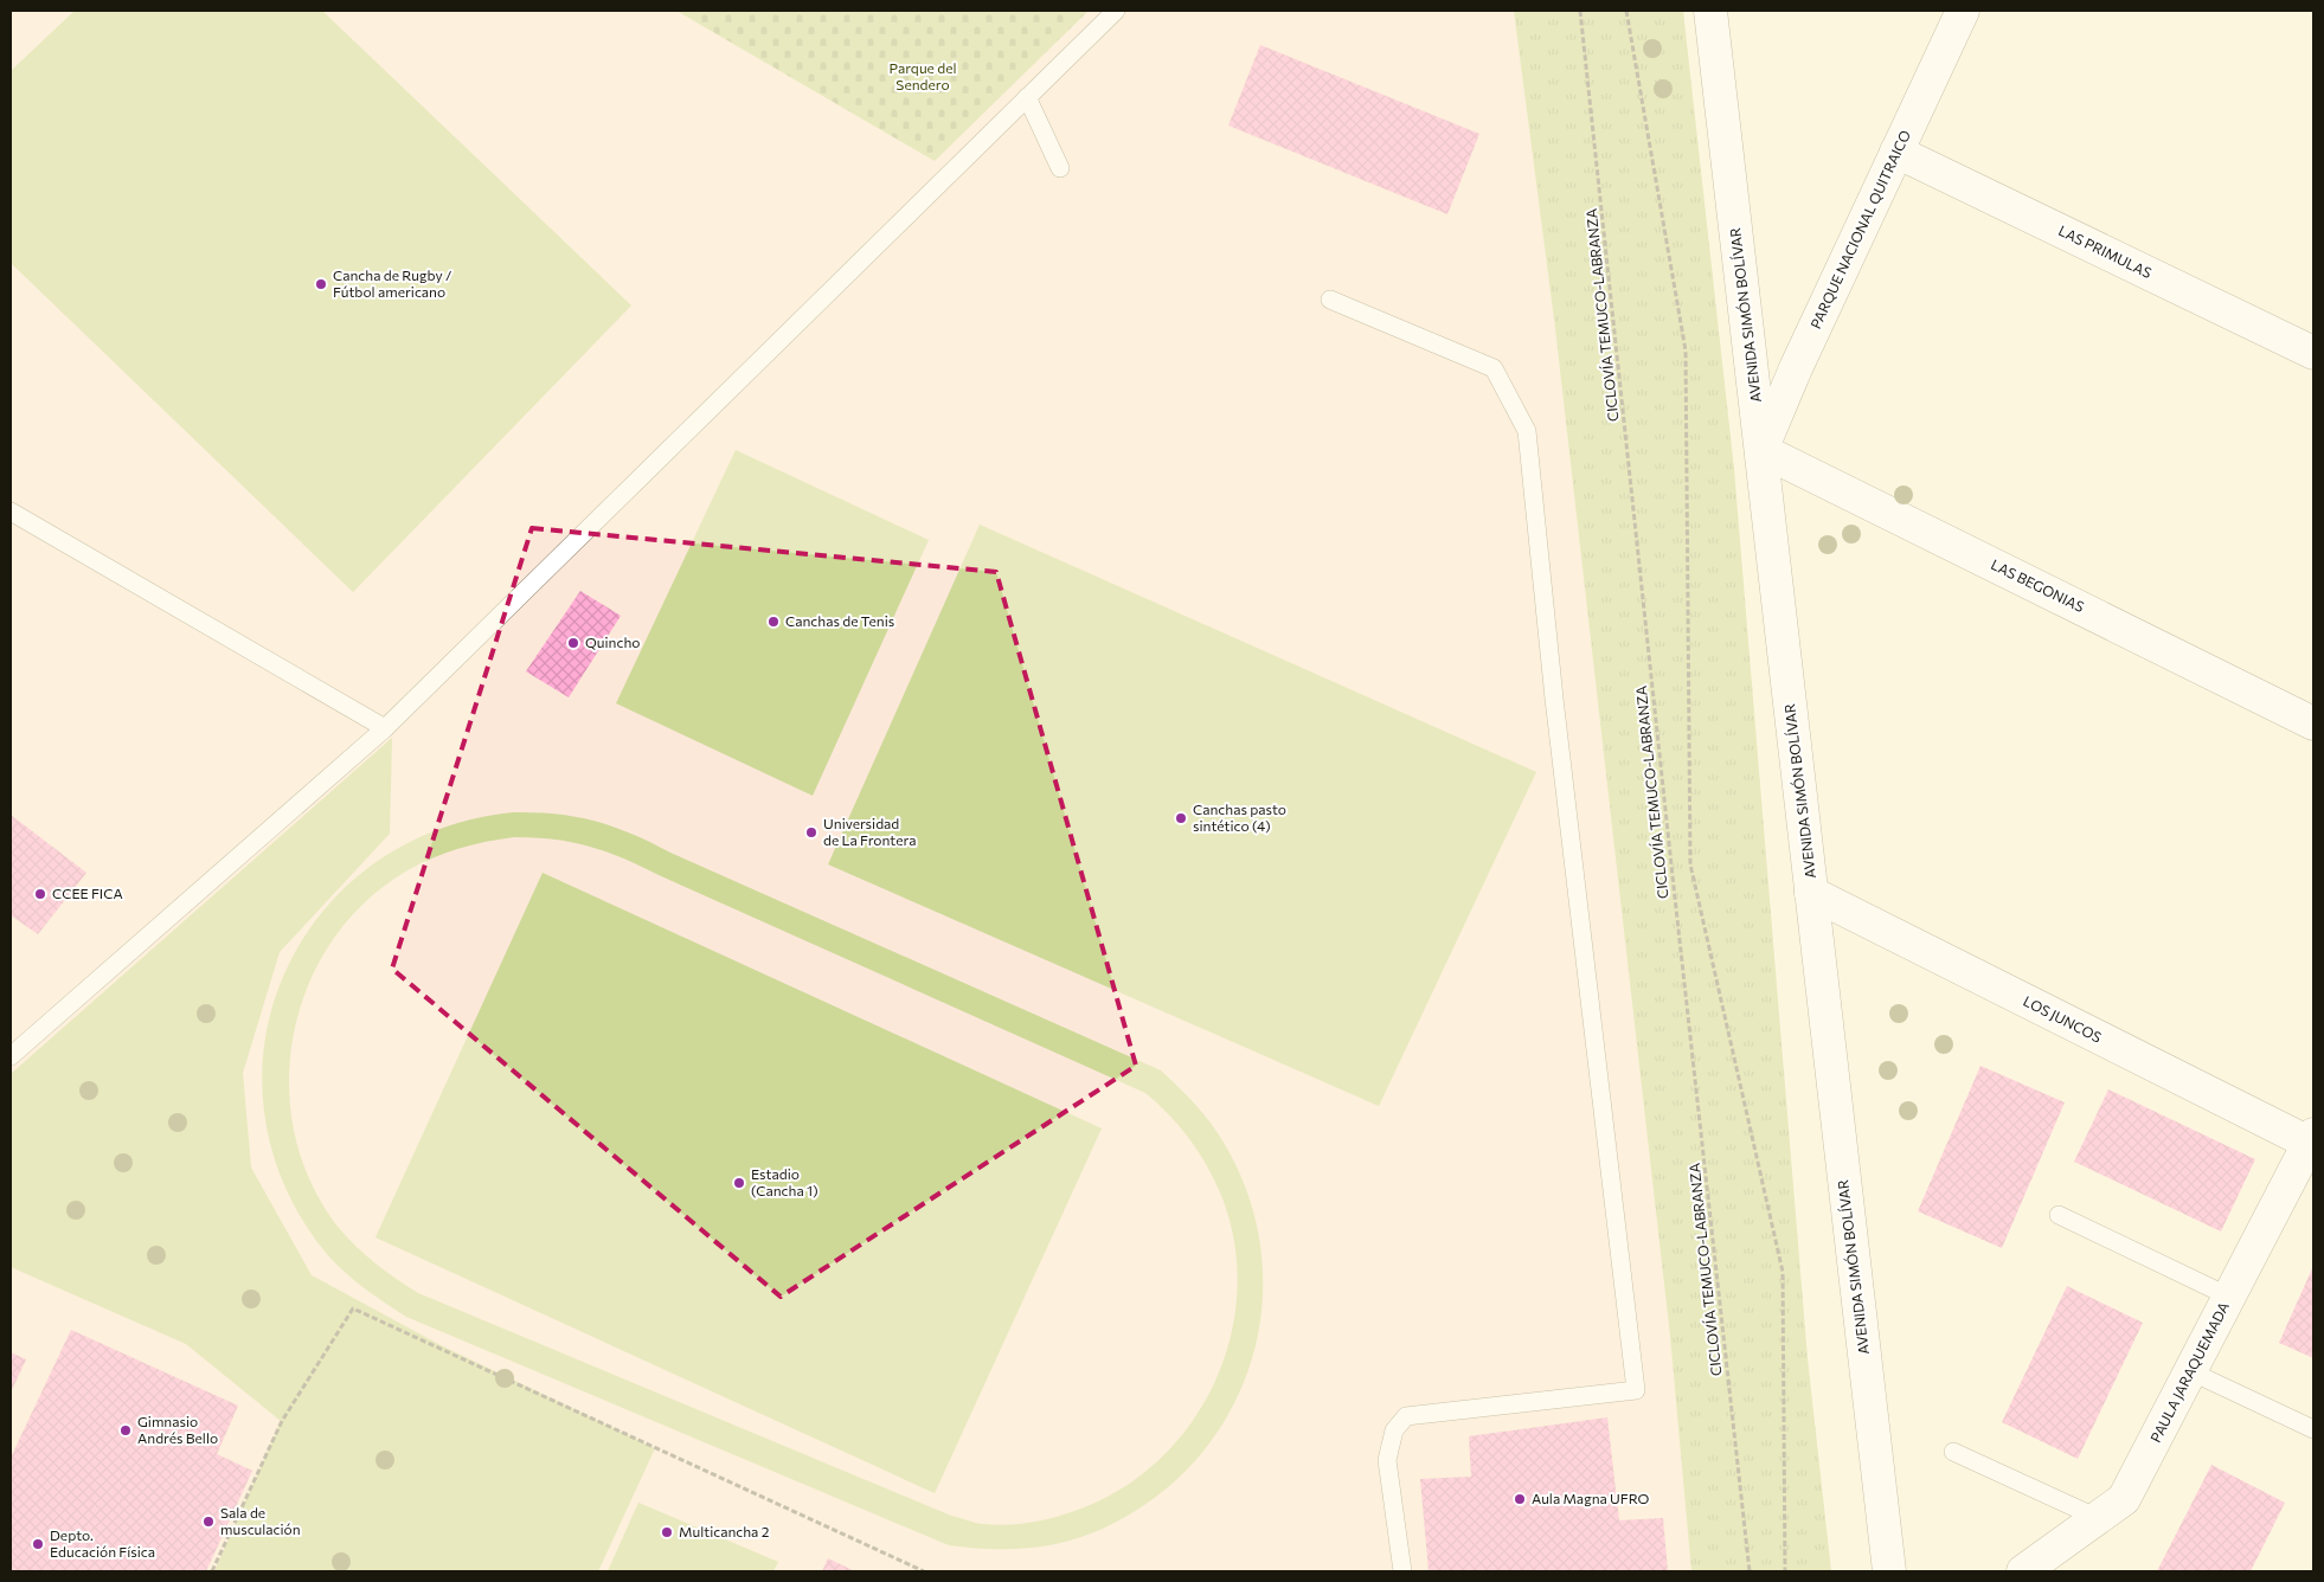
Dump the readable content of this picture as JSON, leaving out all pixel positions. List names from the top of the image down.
{
  "streets": {
    "street": [
      "PARQUE NACIONAL QUITRAICO",
      "LAS PRIMULAS",
      "AVENIDA SIMÓN BOLÍVAR",
      "LAS BEGONIAS",
      "LOS JUNCOS",
      "PAULA JARAQUEMADA"
    ],
    "path": ["CICLOVÍA TEMUCO-LABRANZA"]
  },
  "crossings": [
    ["PARQUE NACIONAL QUITRAICO", "LAS PRIMULAS"],
    ["PARQUE NACIONAL QUITRAICO", "AVENIDA SIMÓN BOLÍVAR"],
    ["PARQUE NACIONAL QUITRAICO", "LAS BEGONIAS"],
    ["AVENIDA SIMÓN BOLÍVAR", "LAS BEGONIAS"],
    ["AVENIDA SIMÓN BOLÍVAR", "LOS JUNCOS"],
    ["LOS JUNCOS", "PAULA JARAQUEMADA"]
  ],
  "parks": ["Parque del Sendero"],
  "places": [
    "Cancha de Rugby / Fútbol americano",
    "Canchas de Tenis",
    "Quincho",
    "Canchas pasto sintético (4)",
    "Universidad de La Frontera",
    "CCEE FICA",
    "Estadio (Cancha 1)",
    "Gimnasio Andrés Bello",
    "Aula Magna UFRO",
    "Sala de musculación",
    "Multicancha 2",
    "Depto. Educación Física"
  ]
}
